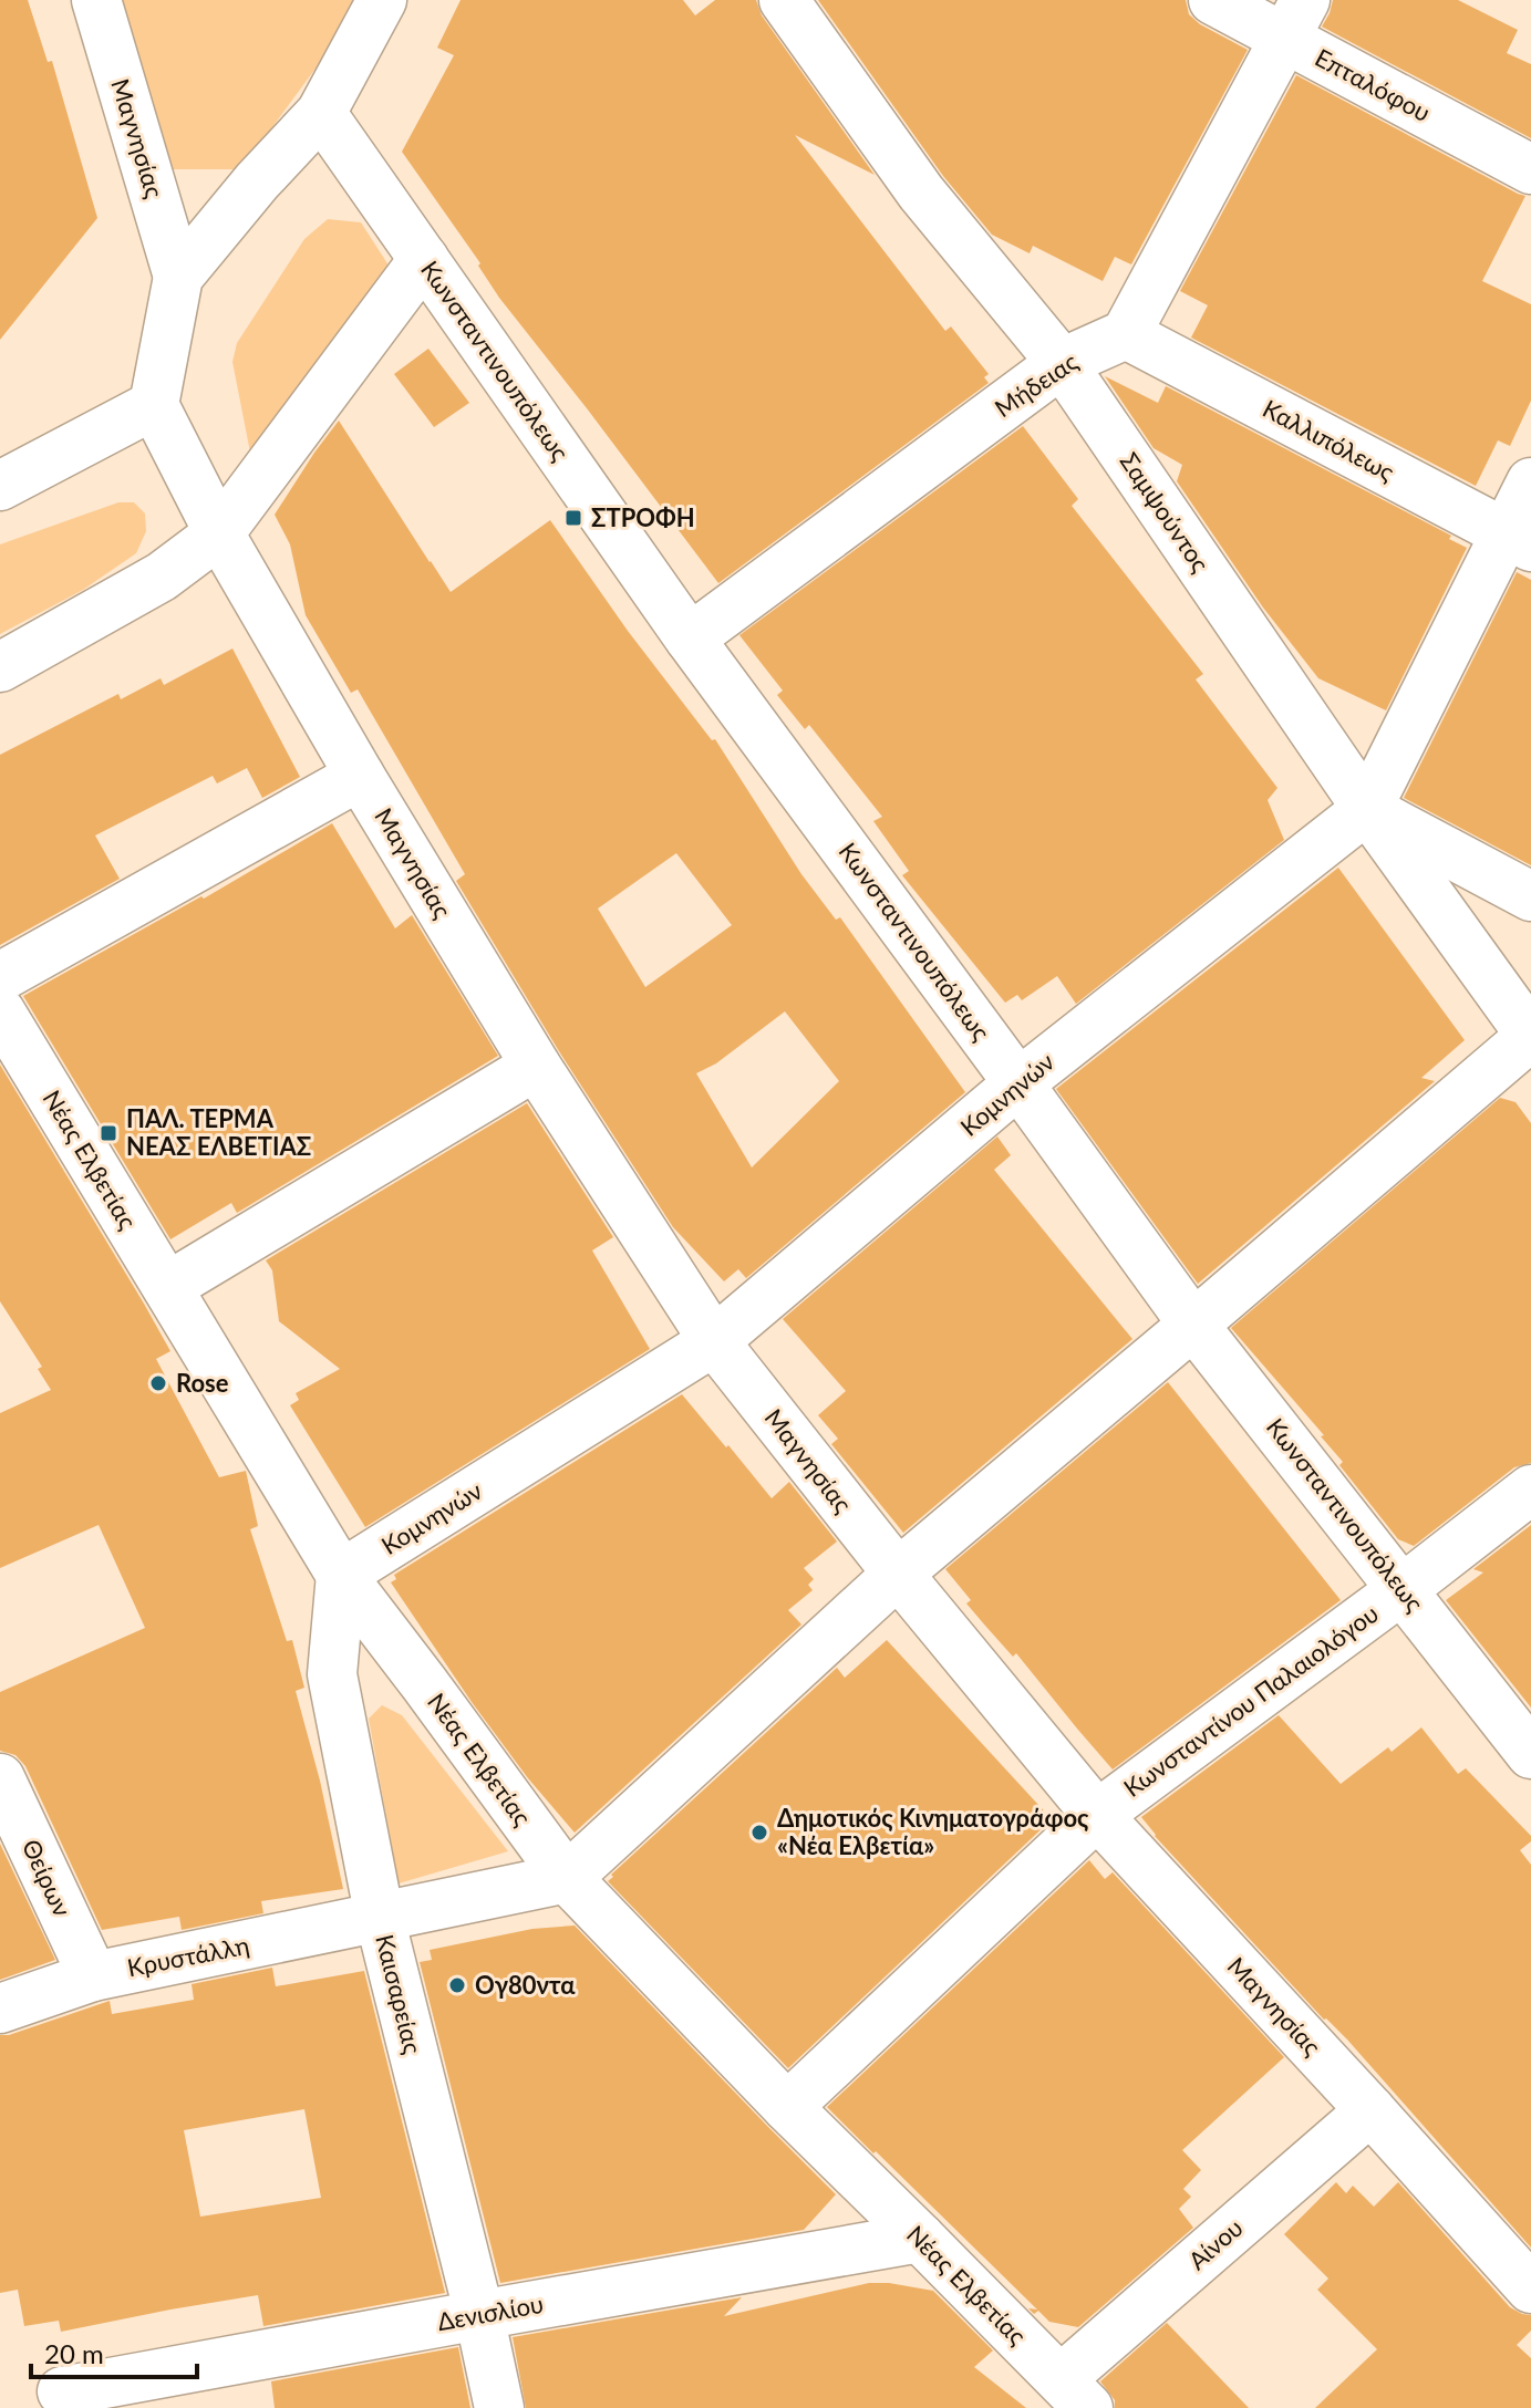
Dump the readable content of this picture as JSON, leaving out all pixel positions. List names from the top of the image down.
{
  "streets": {
    "street": [
      "Επταλόφου",
      "Μαγνησίας",
      "Κωνσταντινουπόλεως",
      "Μήδειας",
      "Καλλιπόλεως",
      "Σαμψούντος",
      "Κομνηνών",
      "Νέας Ελβετίας",
      "Κωνσταντίνου Παλαιολόγου",
      "Θείρων",
      "Κρυστάλλη",
      "Καισαρείας",
      "Αίνου",
      "Δενισλίου"
    ]
  },
  "crossings": [
    ["Μαγνησίας", "Κομνηνών"],
    ["Μαγνησίας", "Κωνσταντίνου Παλαιολόγου"],
    ["Μαγνησίας", "Αίνου"],
    ["Κωνσταντινουπόλεως", "Μήδειας"],
    ["Κωνσταντινουπόλεως", "Κομνηνών"],
    ["Κωνσταντινουπόλεως", "Κωνσταντίνου Παλαιολόγου"],
    ["Μήδειας", "Καλλιπόλεως"],
    ["Μήδειας", "Σαμψούντος"],
    ["Καλλιπόλεως", "Κομνηνών"],
    ["Σαμψούντος", "Κομνηνών"],
    ["Κομνηνών", "Νέας Ελβετίας"],
    ["Κομνηνών", "Καισαρείας"],
    ["Νέας Ελβετίας", "Κωνσταντίνου Παλαιολόγου"],
    ["Νέας Ελβετίας", "Κρυστάλλη"],
    ["Νέας Ελβετίας", "Καισαρείας"],
    ["Νέας Ελβετίας", "Αίνου"],
    ["Νέας Ελβετίας", "Δενισλίου"],
    ["Θείρων", "Κρυστάλλη"],
    ["Κρυστάλλη", "Καισαρείας"],
    ["Καισαρείας", "Δενισλίου"]
  ],
  "places": {
    "transit": ["ΣΤΡΟΦΗ", "ΠΑΛ. ΤΕΡΜΑ ΝΕΑΣ ΕΛΒΕΤΙΑΣ"],
    "other": ["Rose", "Δημοτικός Κινηματογράφος «Νέα Ελβετία»", "Ογ80ντα"]
  },
  "scale_bar": "20 m"
}
